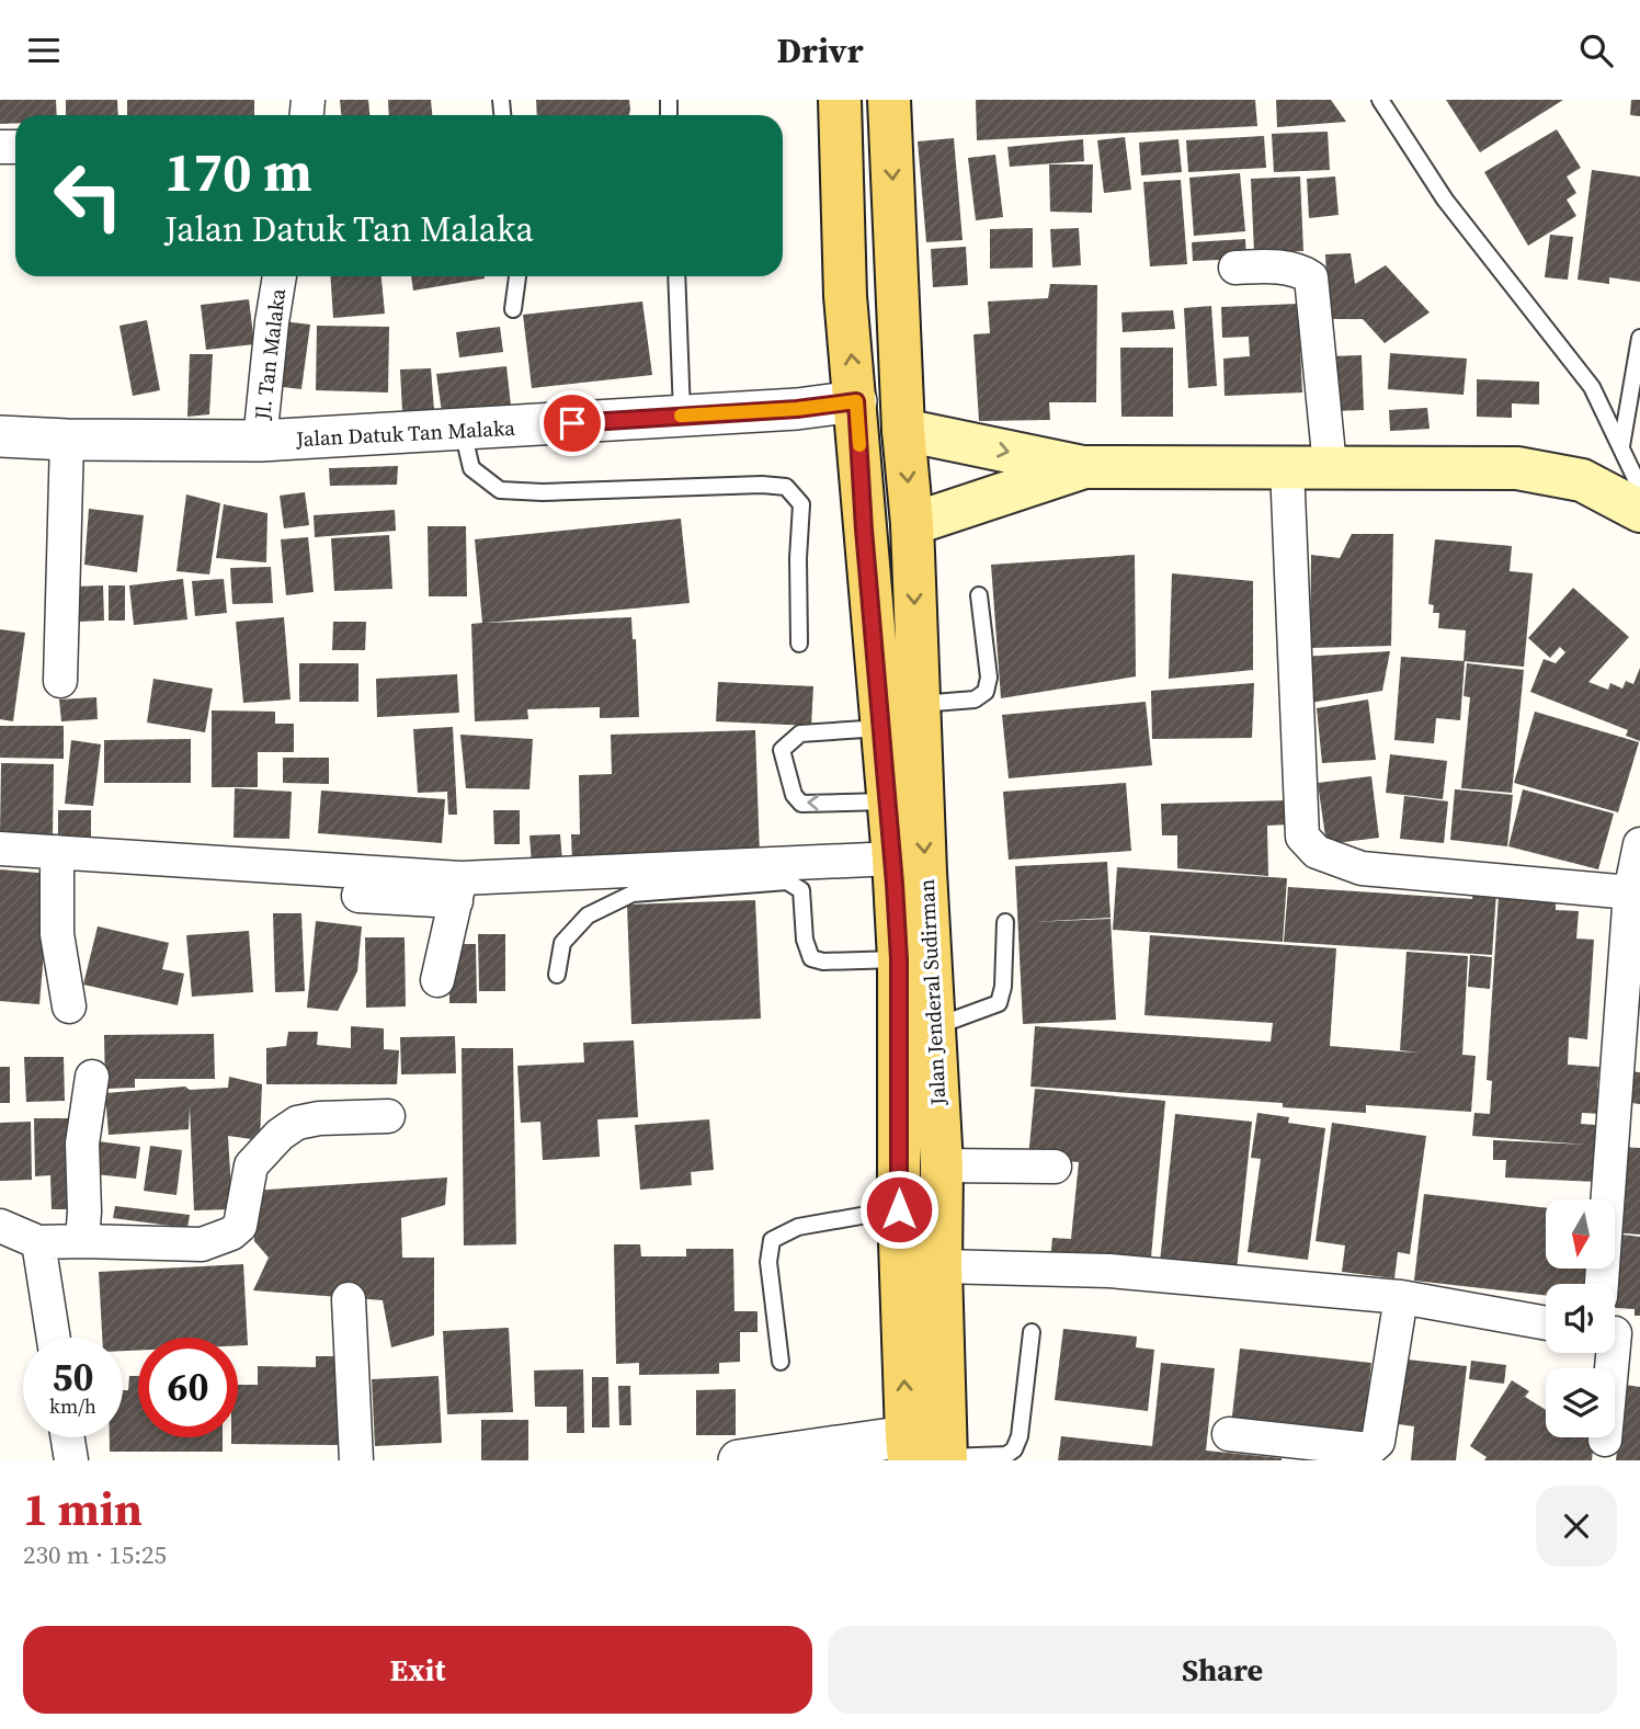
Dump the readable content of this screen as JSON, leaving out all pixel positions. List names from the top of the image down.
{
  "streets": {
    "main road": ["Jalan Jenderal Sudirman"],
    "street": ["Jl. Tan Malaka", "Jalan Datuk Tan Malaka"]
  },
  "crossings": [
    ["Jl. Tan Malaka", "Jalan Datuk Tan Malaka"]
  ],
  "north": "bottom",
  "page": {
    "header": "Drivr",
    "turn": ["170 m", "Jalan Datuk Tan Malaka"],
    "speed": "50 km/h",
    "limit": "60",
    "heading": ["1 min", "230 m · 15:25"],
    "buttons": ["Exit", "Share"]
  }
}
